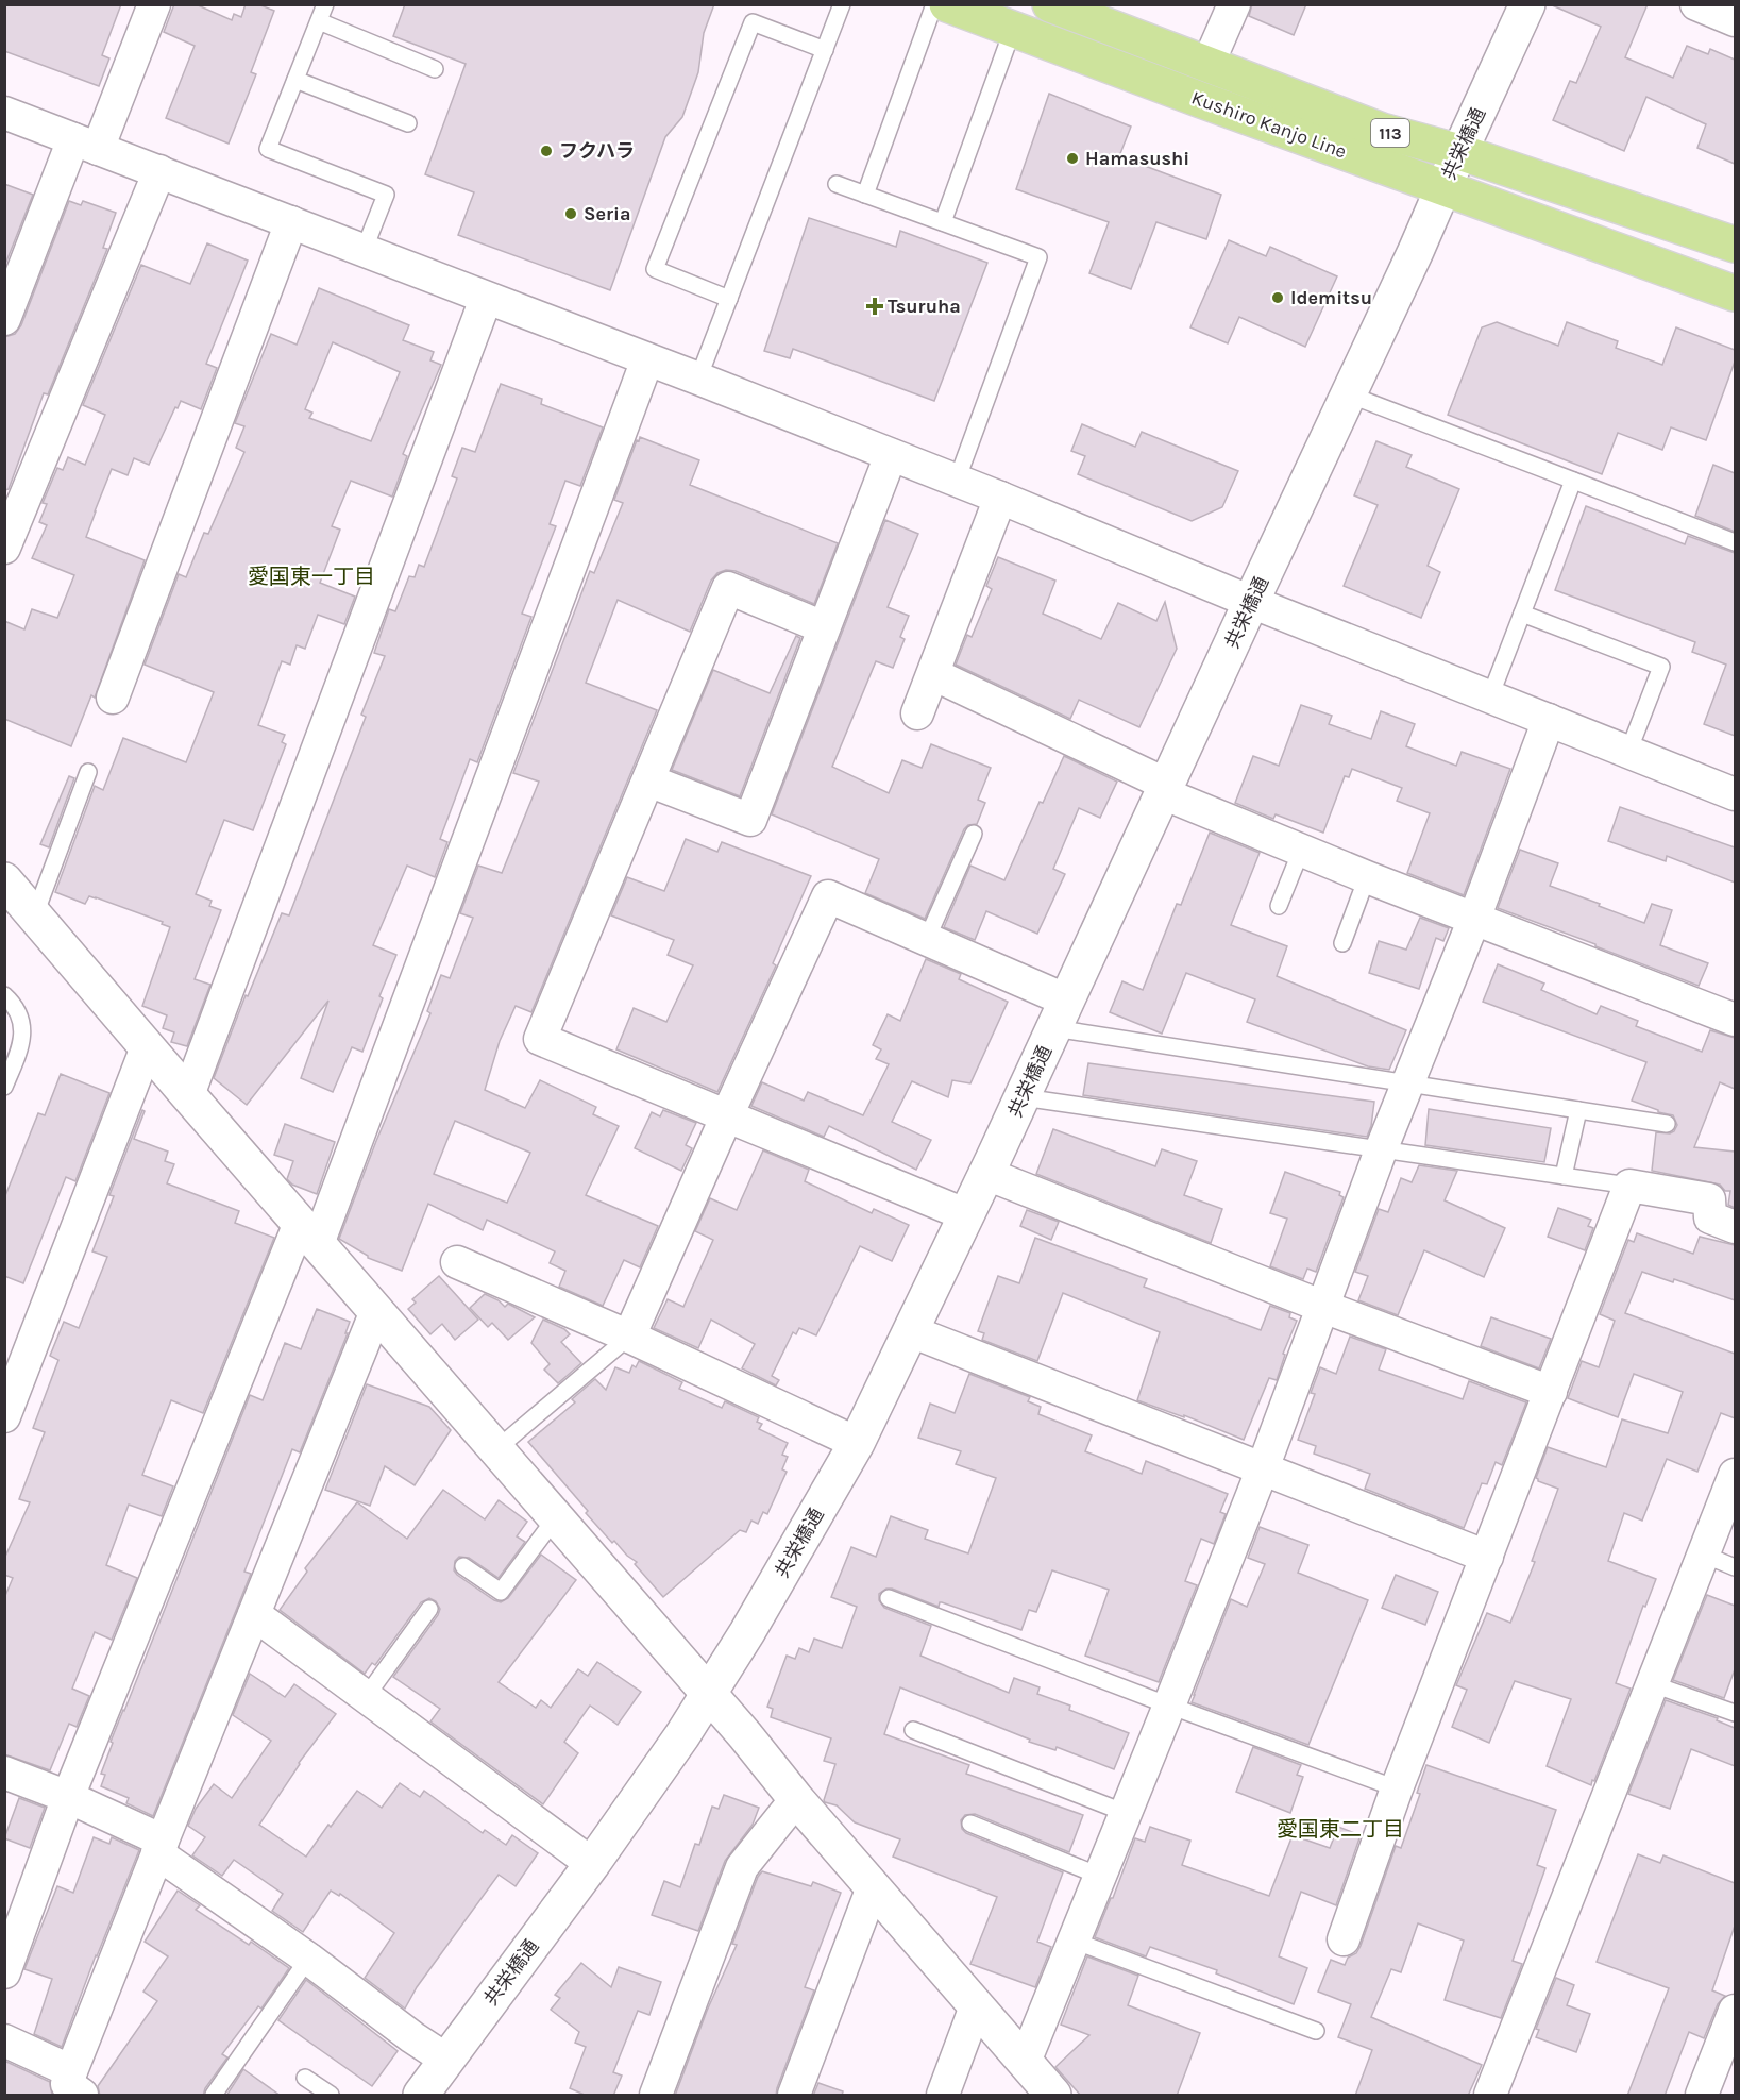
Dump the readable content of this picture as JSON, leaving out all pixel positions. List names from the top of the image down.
{
  "streets": {
    "main road": ["Kushiro Kanjo Line", "113"],
    "street": ["共栄橋通"]
  },
  "crossings": [
    ["Kushiro Kanjo Line", "共栄橋通"]
  ],
  "districts": ["愛国東一丁目", "愛国東二丁目"],
  "places": {
    "other": [
      "フクハラ",
      "Hamasushi",
      "Seria",
      "Idemitsu"
    ],
    "health": ["Tsuruha"]
  }
}
